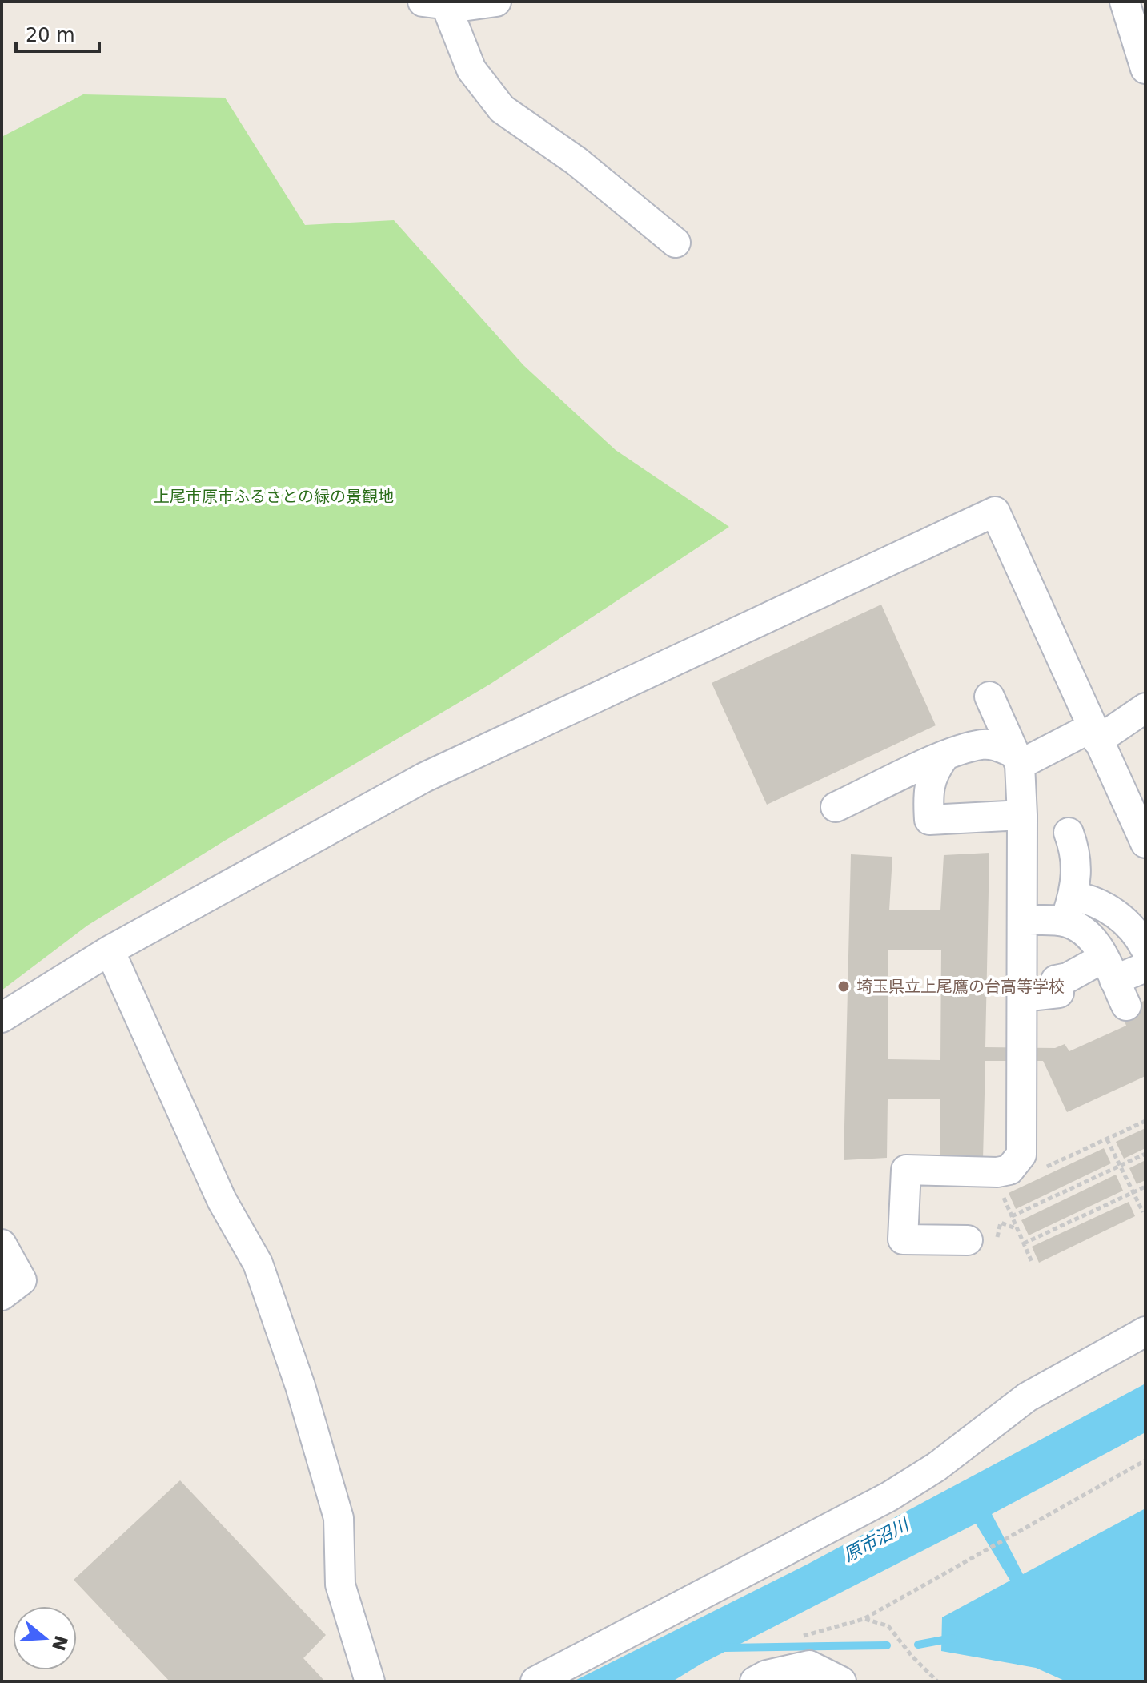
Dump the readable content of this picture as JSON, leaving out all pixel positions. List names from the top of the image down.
{
  "water": ["原市沼川"],
  "parks": ["上尾市原市ふるさとの緑の景観地"],
  "places": ["埼玉県立上尾鷹の台高等学校"],
  "scale_bar": "20 m",
  "north": "right"
}
